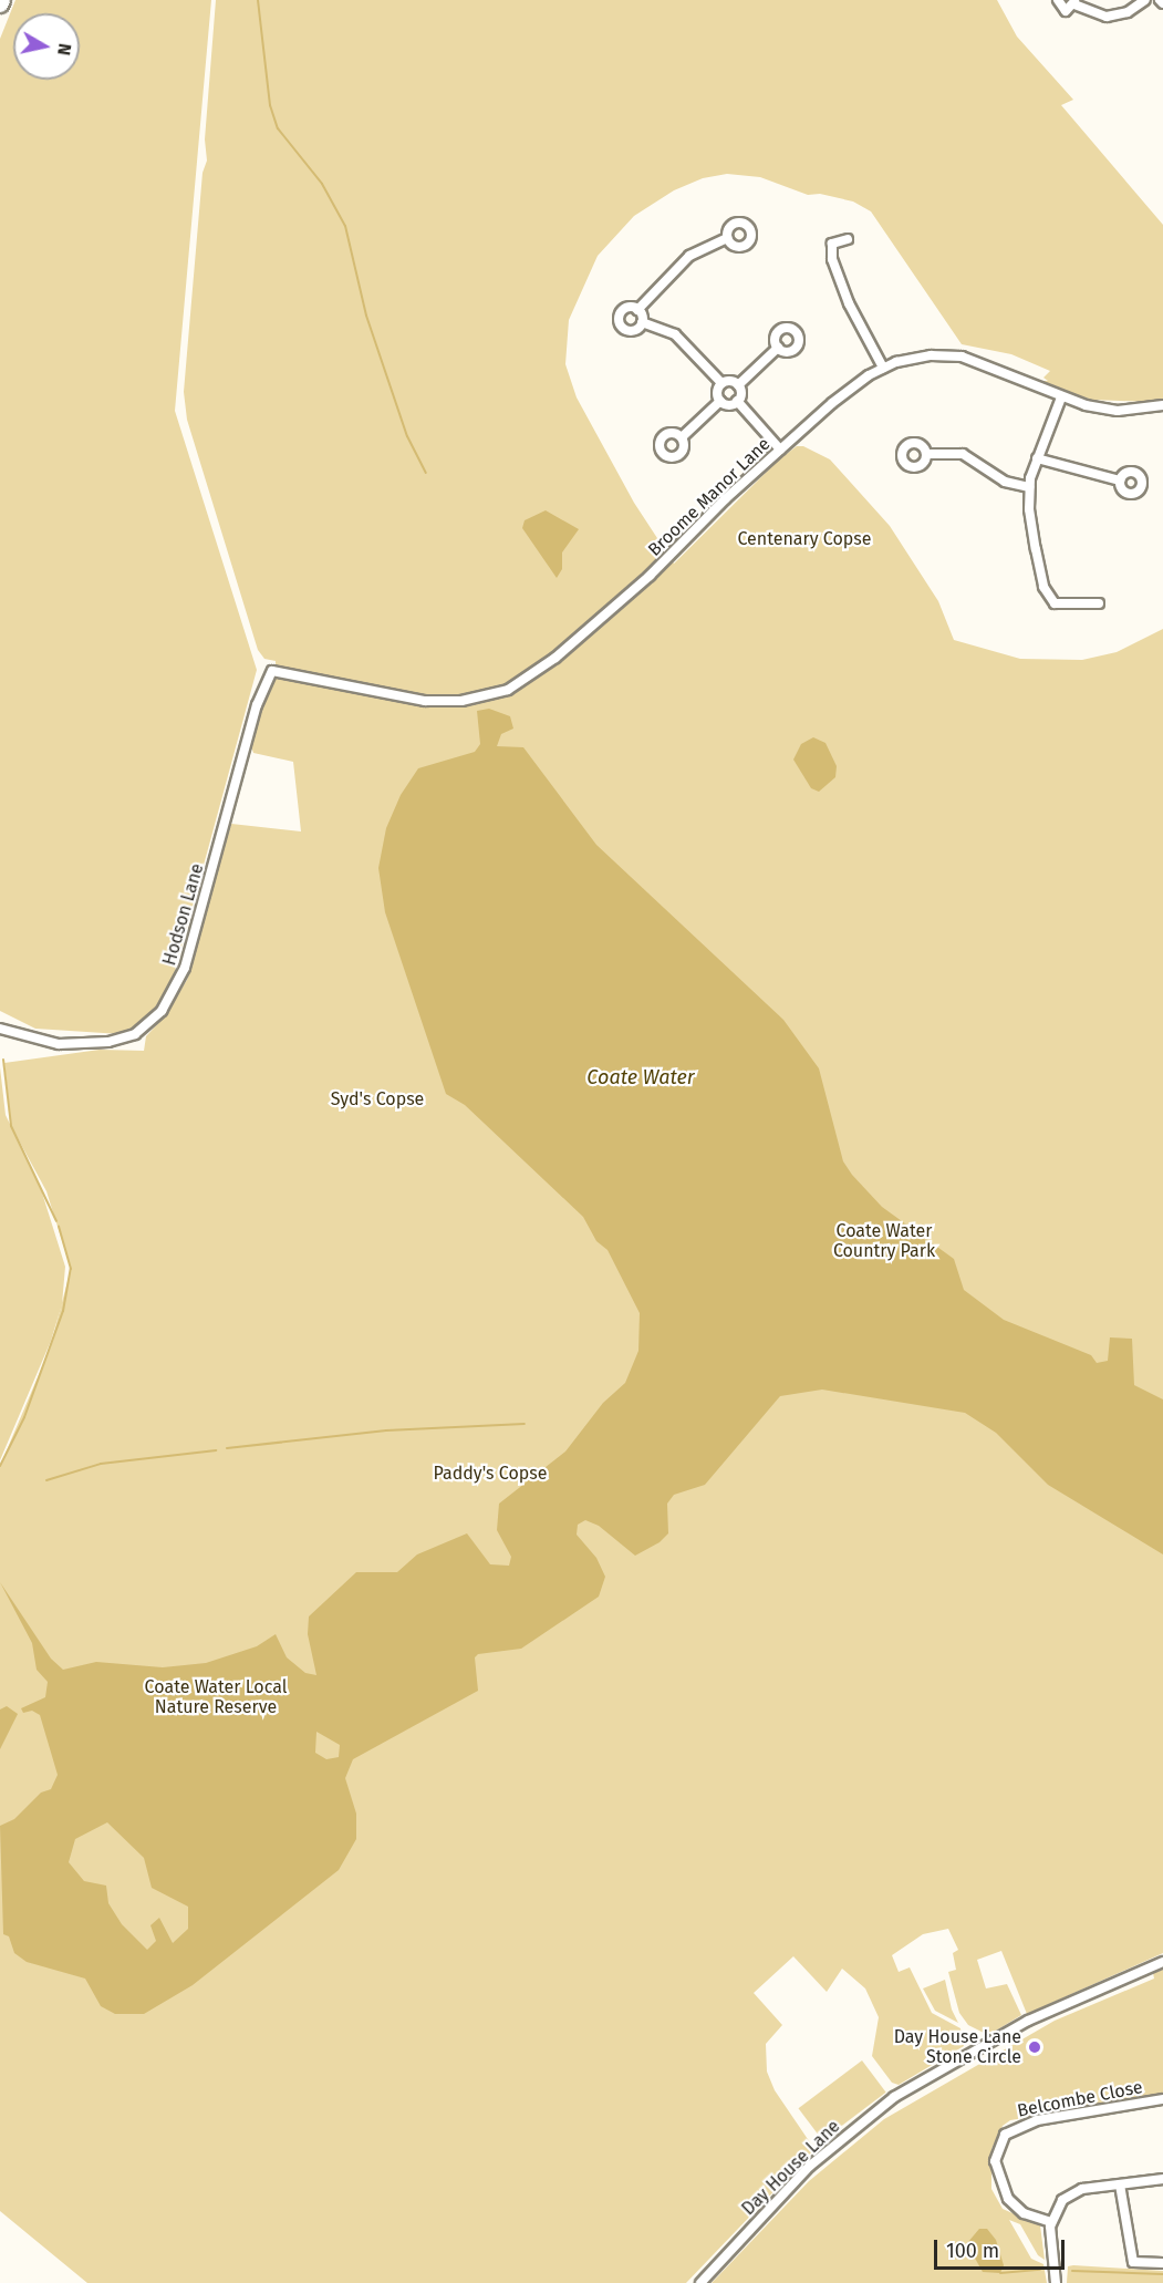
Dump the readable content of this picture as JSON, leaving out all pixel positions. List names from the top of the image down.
{
  "streets": {
    "street": [
      "Broome Manor Lane",
      "Hodson Lane",
      "Belcombe Close",
      "Day House Lane"
    ]
  },
  "crossings": [
    ["Broome Manor Lane", "Hodson Lane"]
  ],
  "water": ["Coate Water"],
  "parks": [
    "Centenary Copse",
    "Syd's Copse",
    "Coate Water Country Park",
    "Paddy's Copse",
    "Coate Water Local Nature Reserve"
  ],
  "places": ["Day House Lane Stone Circle"],
  "scale_bar": "100 m",
  "north": "right"
}
